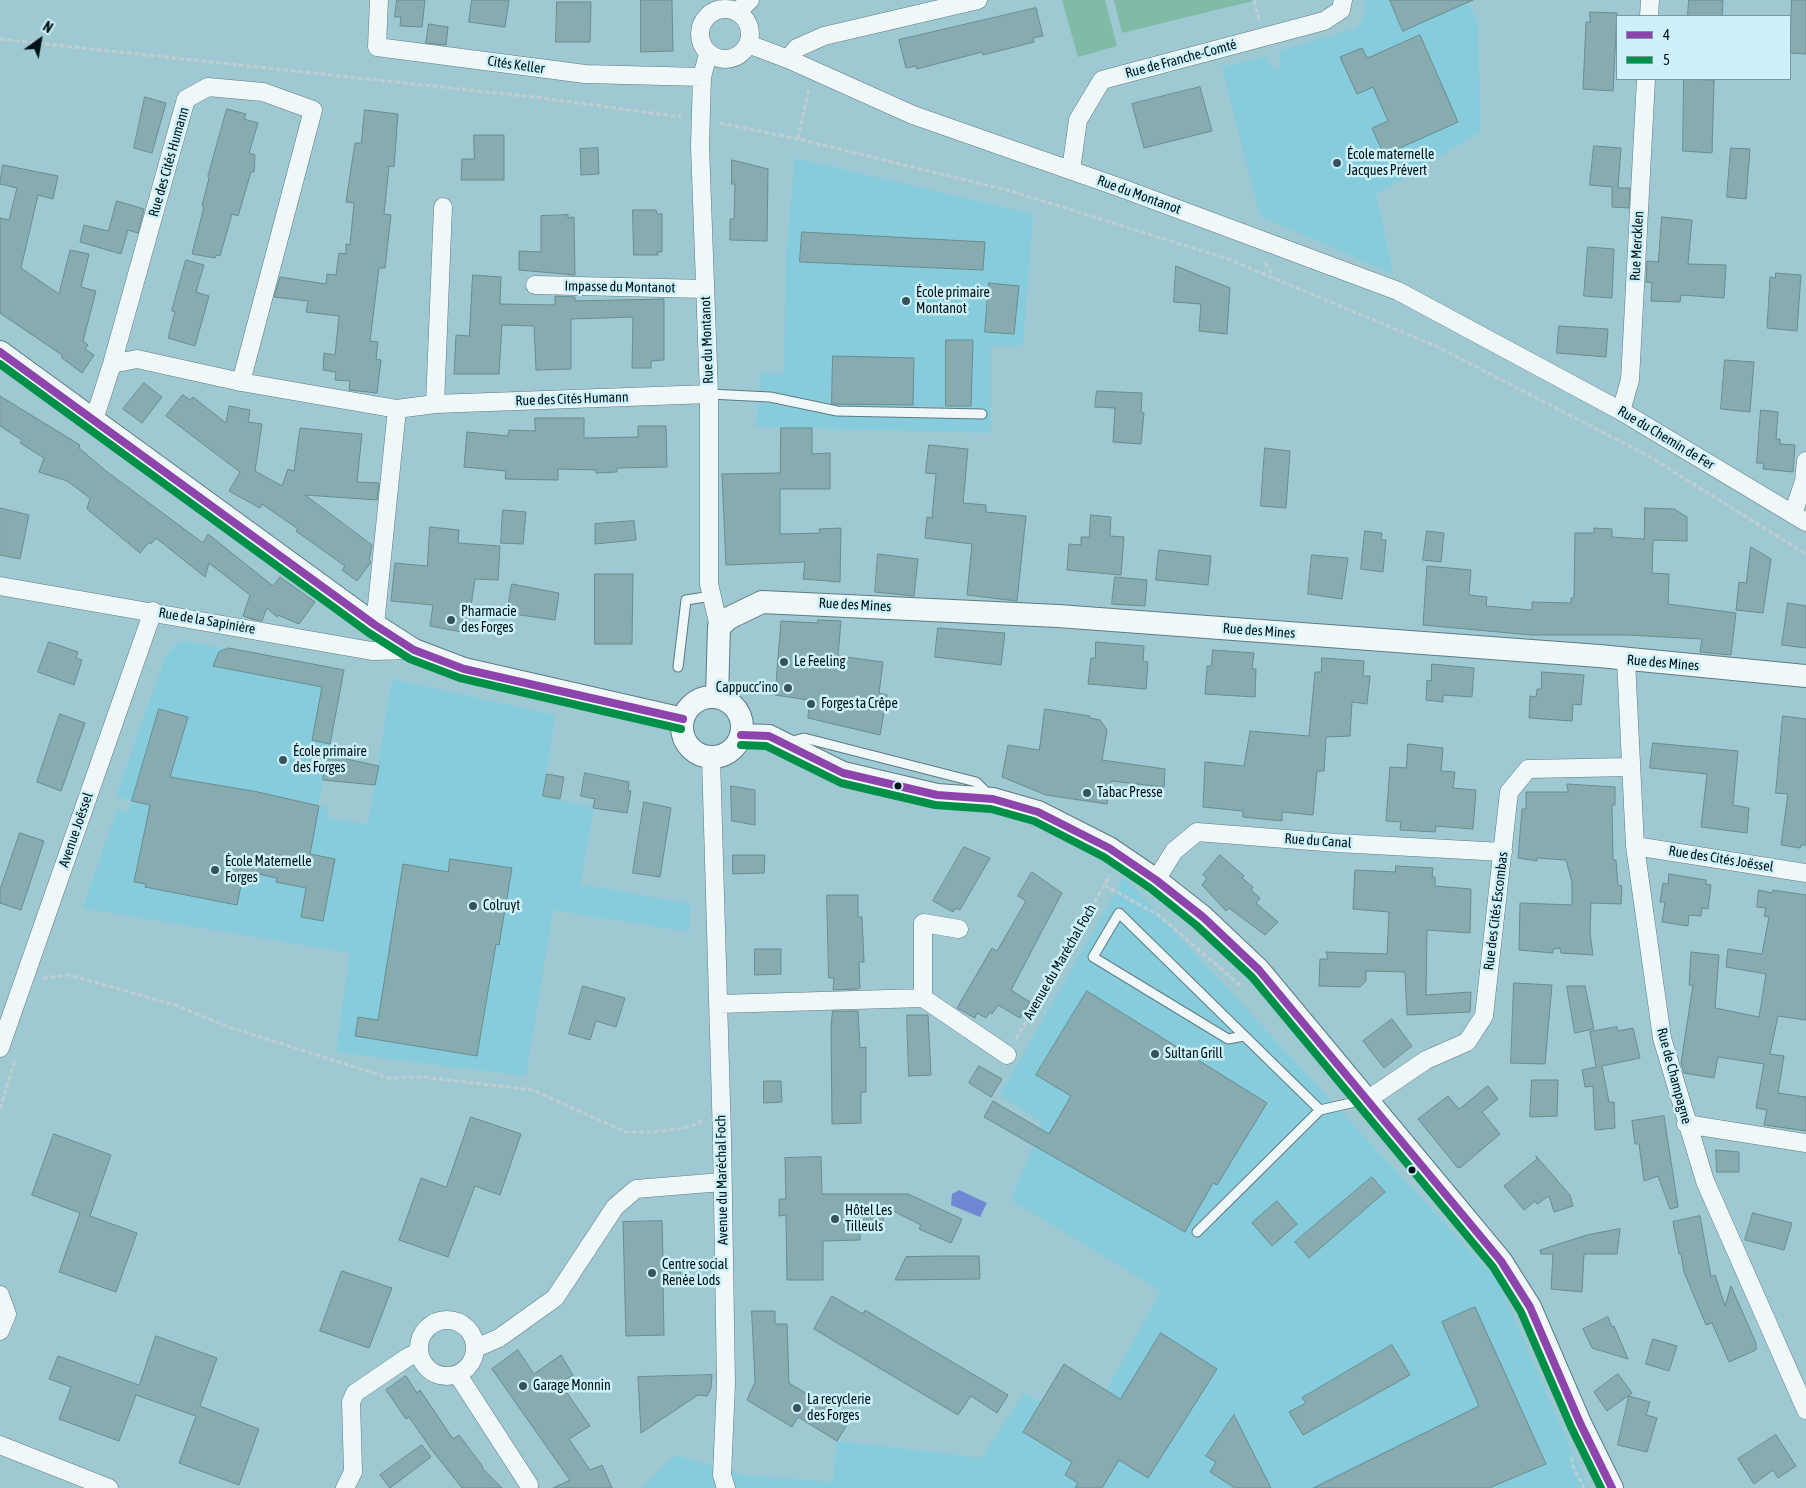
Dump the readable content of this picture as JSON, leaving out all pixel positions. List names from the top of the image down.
{
  "streets": {
    "street": [
      "Rue de Franche-Comté",
      "Cités Keller",
      "Rue des Cités Humann",
      "Rue du Montanot",
      "Rue Mercklen",
      "Impasse du Montanot",
      "Rue du Chemin de Fer",
      "Rue des Mines",
      "Rue de la Sapinière",
      "Avenue Joëssel",
      "Rue du Canal",
      "Rue des Cités Joëssel",
      "Rue des Cités Escombas",
      "Avenue du Maréchal Foch",
      "Rue de Champagne"
    ]
  },
  "crossings": [
    ["Rue de Franche-Comté", "Rue du Montanot"],
    ["Cités Keller", "Rue du Montanot"],
    ["Rue des Cités Humann", "Rue du Montanot"],
    ["Rue du Montanot", "Impasse du Montanot"],
    ["Rue du Montanot", "Rue du Chemin de Fer"],
    ["Rue du Montanot", "Rue des Mines"],
    ["Rue Mercklen", "Rue du Chemin de Fer"],
    ["Rue des Mines", "Rue de Champagne"],
    ["Rue de la Sapinière", "Avenue Joëssel"],
    ["Rue du Canal", "Rue des Cités Escombas"],
    ["Rue des Cités Joëssel", "Rue de Champagne"],
    ["Rue des Cités Escombas", "Rue de Champagne"]
  ],
  "places": [
    "École maternelle Jacques Prévert",
    "École primaire Montanot",
    "Pharmacie des Forges",
    "Le Feeling",
    "Cappucc’ino",
    "Forges ta Crêpe",
    "École primaire des Forges",
    "Tabac Presse",
    "École Maternelle Forges",
    "Colruyt",
    "Sultan Grill",
    "Hôtel Les Tilleuls",
    "Centre social Renée Lods",
    "Garage Monnin",
    "La recyclerie des Forges"
  ],
  "lines": ["transit line 4", "transit line 5"],
  "legend": ["4", "5"],
  "north": "top right"
}
